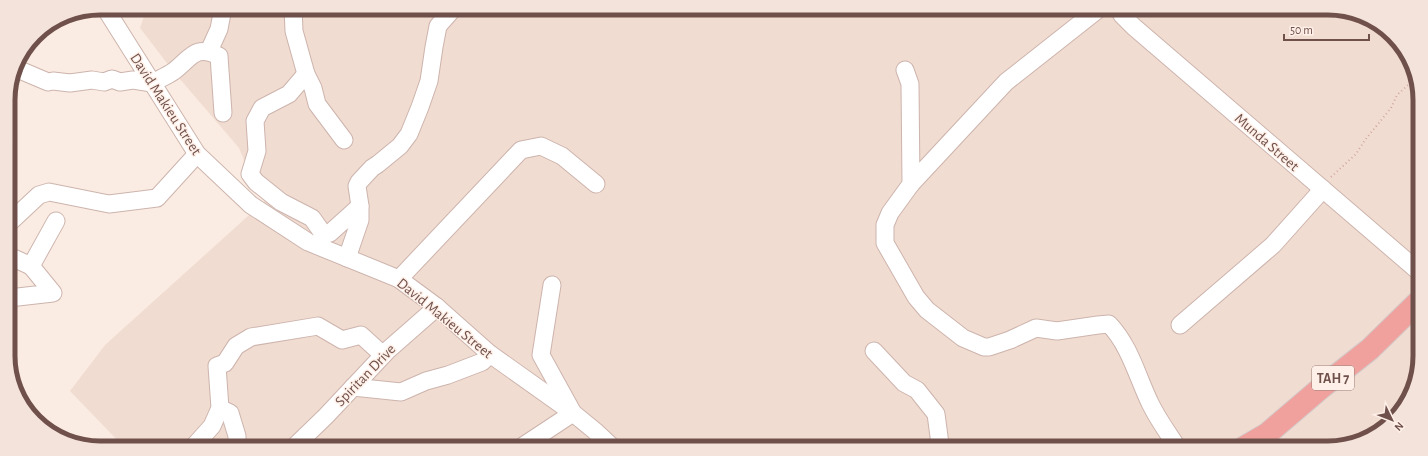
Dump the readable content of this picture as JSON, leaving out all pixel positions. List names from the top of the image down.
{
  "streets": {
    "highway": ["TAH 7"],
    "street": ["David Makieu Street", "Munda Street", "Spiritan Drive"]
  },
  "crossings": [
    ["David Makieu Street", "Spiritan Drive"]
  ],
  "scale_bar": "50 m",
  "north": "bottom right"
}
